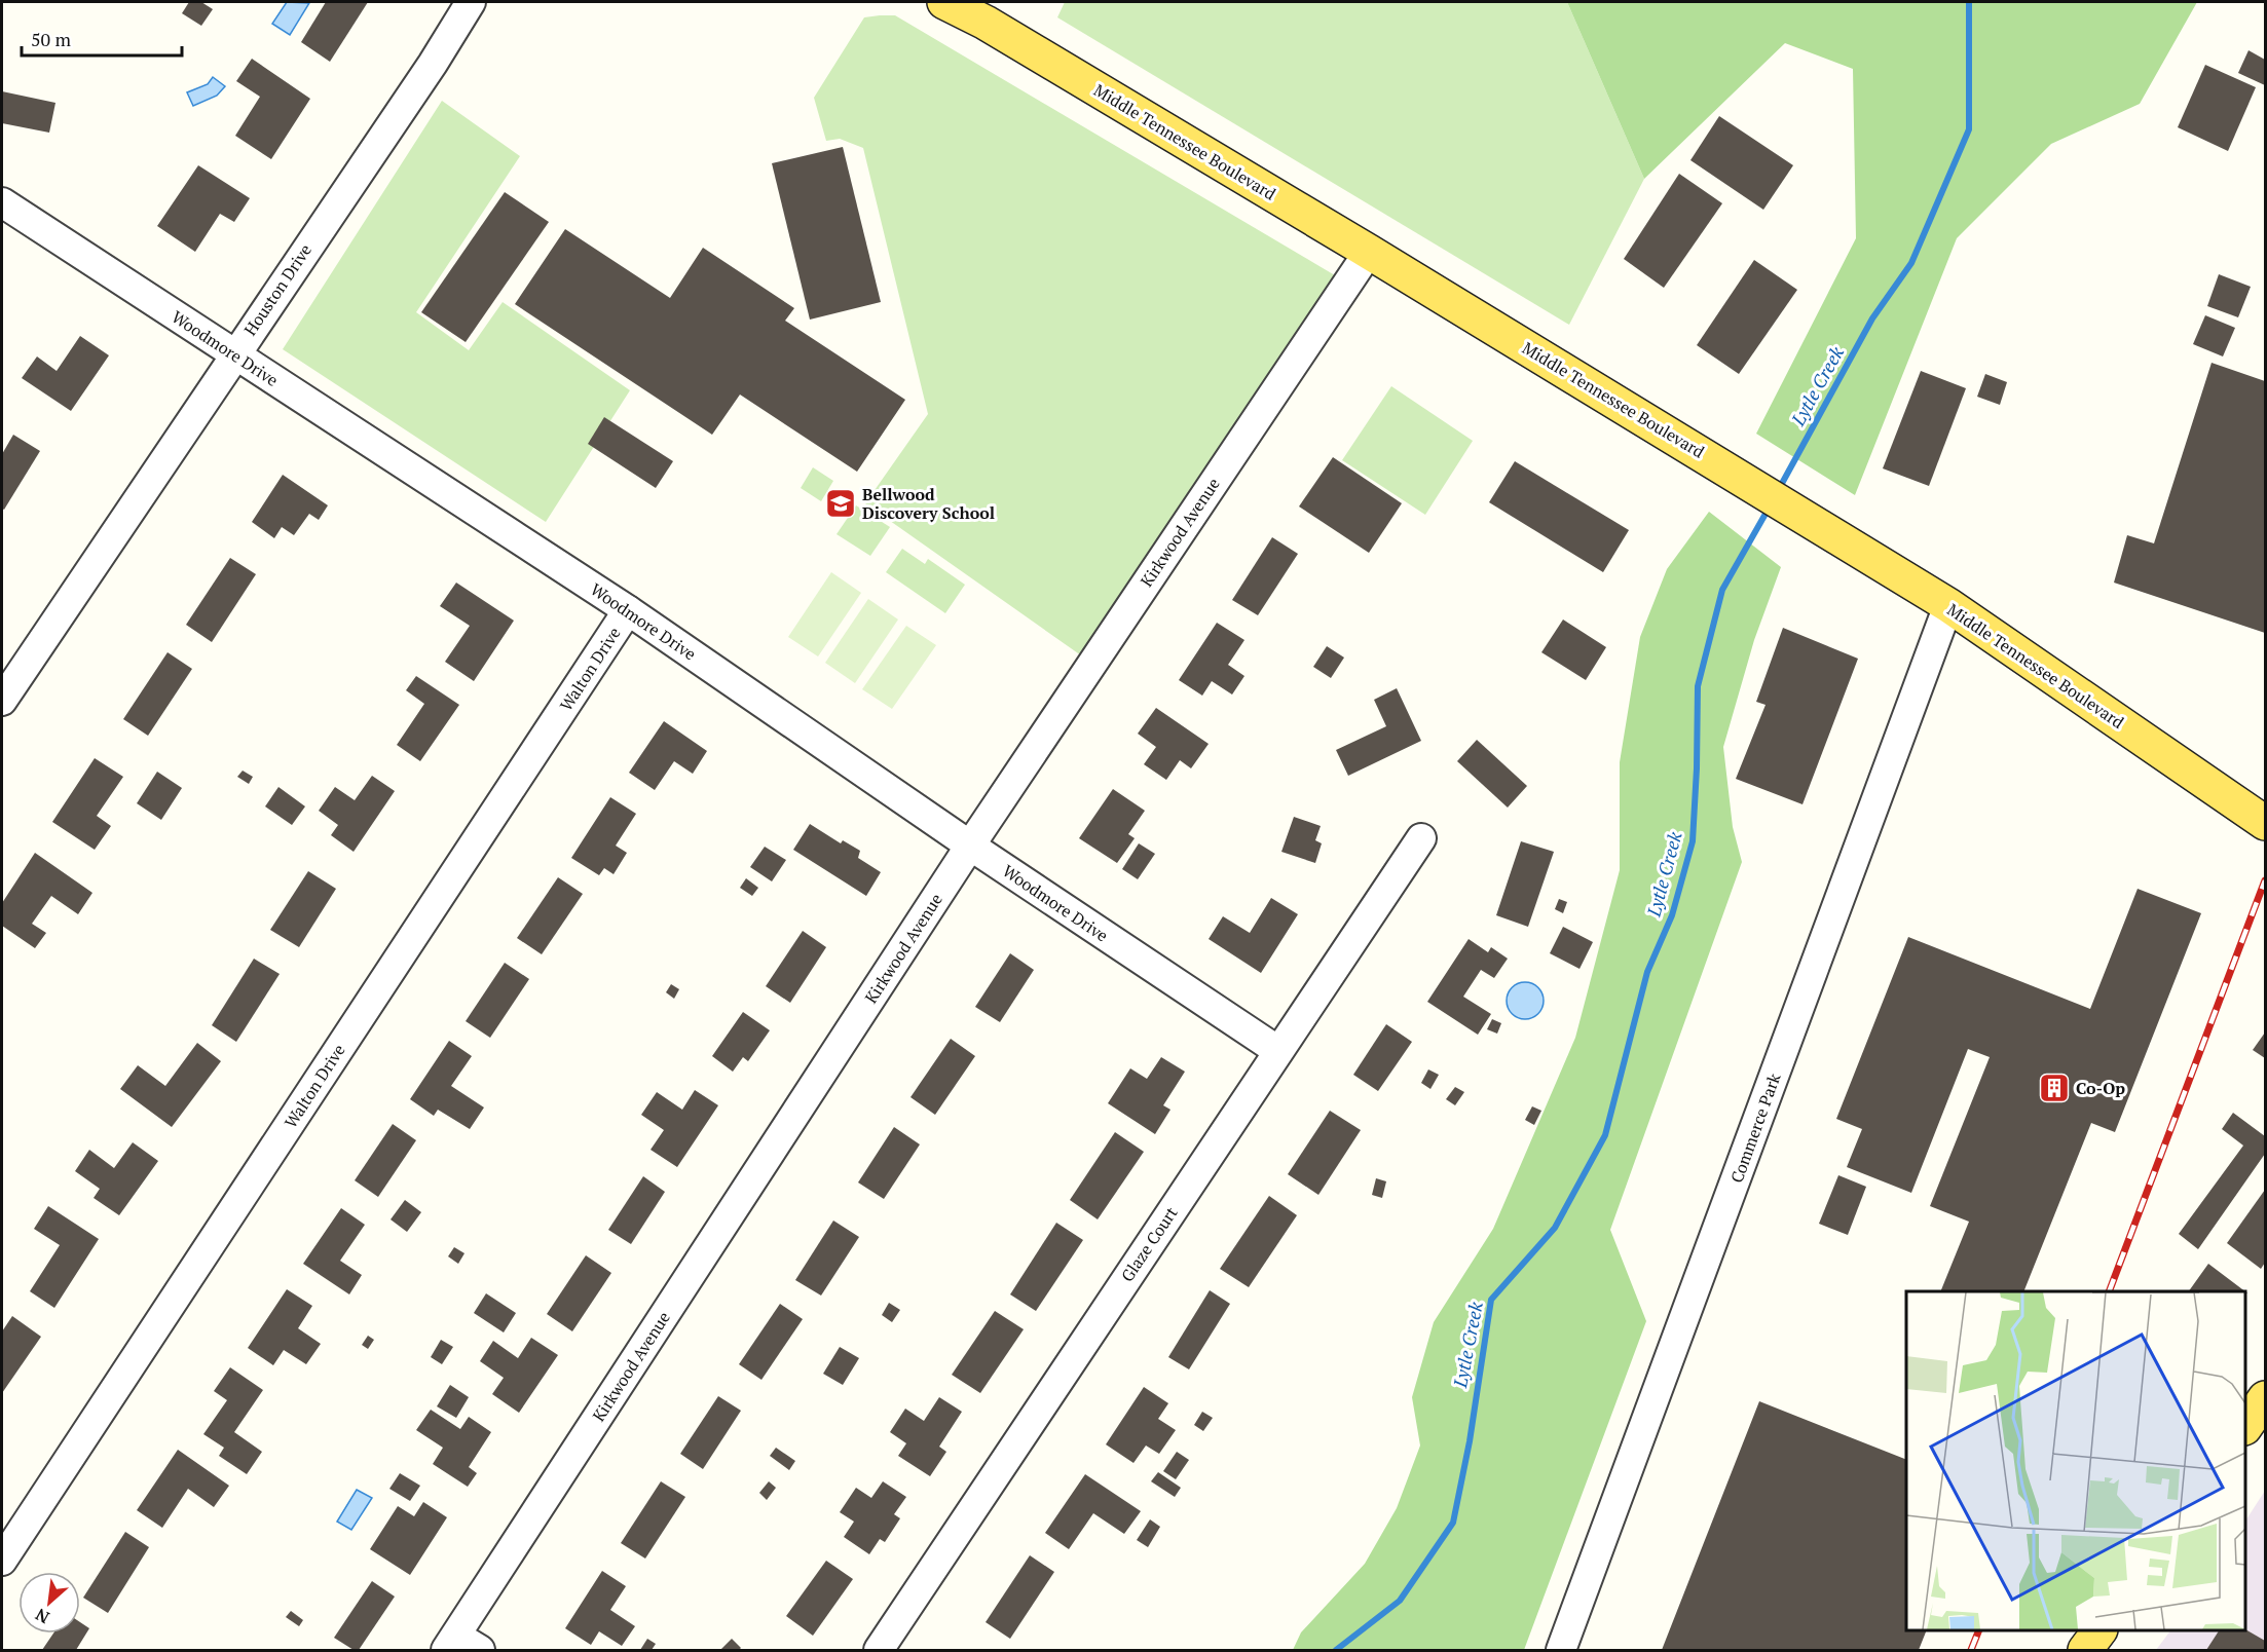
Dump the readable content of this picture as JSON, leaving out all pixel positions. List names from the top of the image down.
{
  "streets": {
    "main road": ["Middle Tennessee Boulevard"],
    "street": [
      "Houston Drive",
      "Woodmore Drive",
      "Kirkwood Avenue",
      "Walton Drive",
      "Commerce Park",
      "Glaze Court"
    ]
  },
  "crossings": [
    ["Middle Tennessee Boulevard", "Kirkwood Avenue"],
    ["Middle Tennessee Boulevard", "Commerce Park"],
    ["Houston Drive", "Woodmore Drive"],
    ["Woodmore Drive", "Kirkwood Avenue"],
    ["Woodmore Drive", "Walton Drive"],
    ["Woodmore Drive", "Glaze Court"]
  ],
  "water": ["Lytle Creek"],
  "places": {
    "school or university": ["Bellwood Discovery School"],
    "building": ["Co-Op"]
  },
  "scale_bar": "50 m",
  "north": "bottom left"
}
